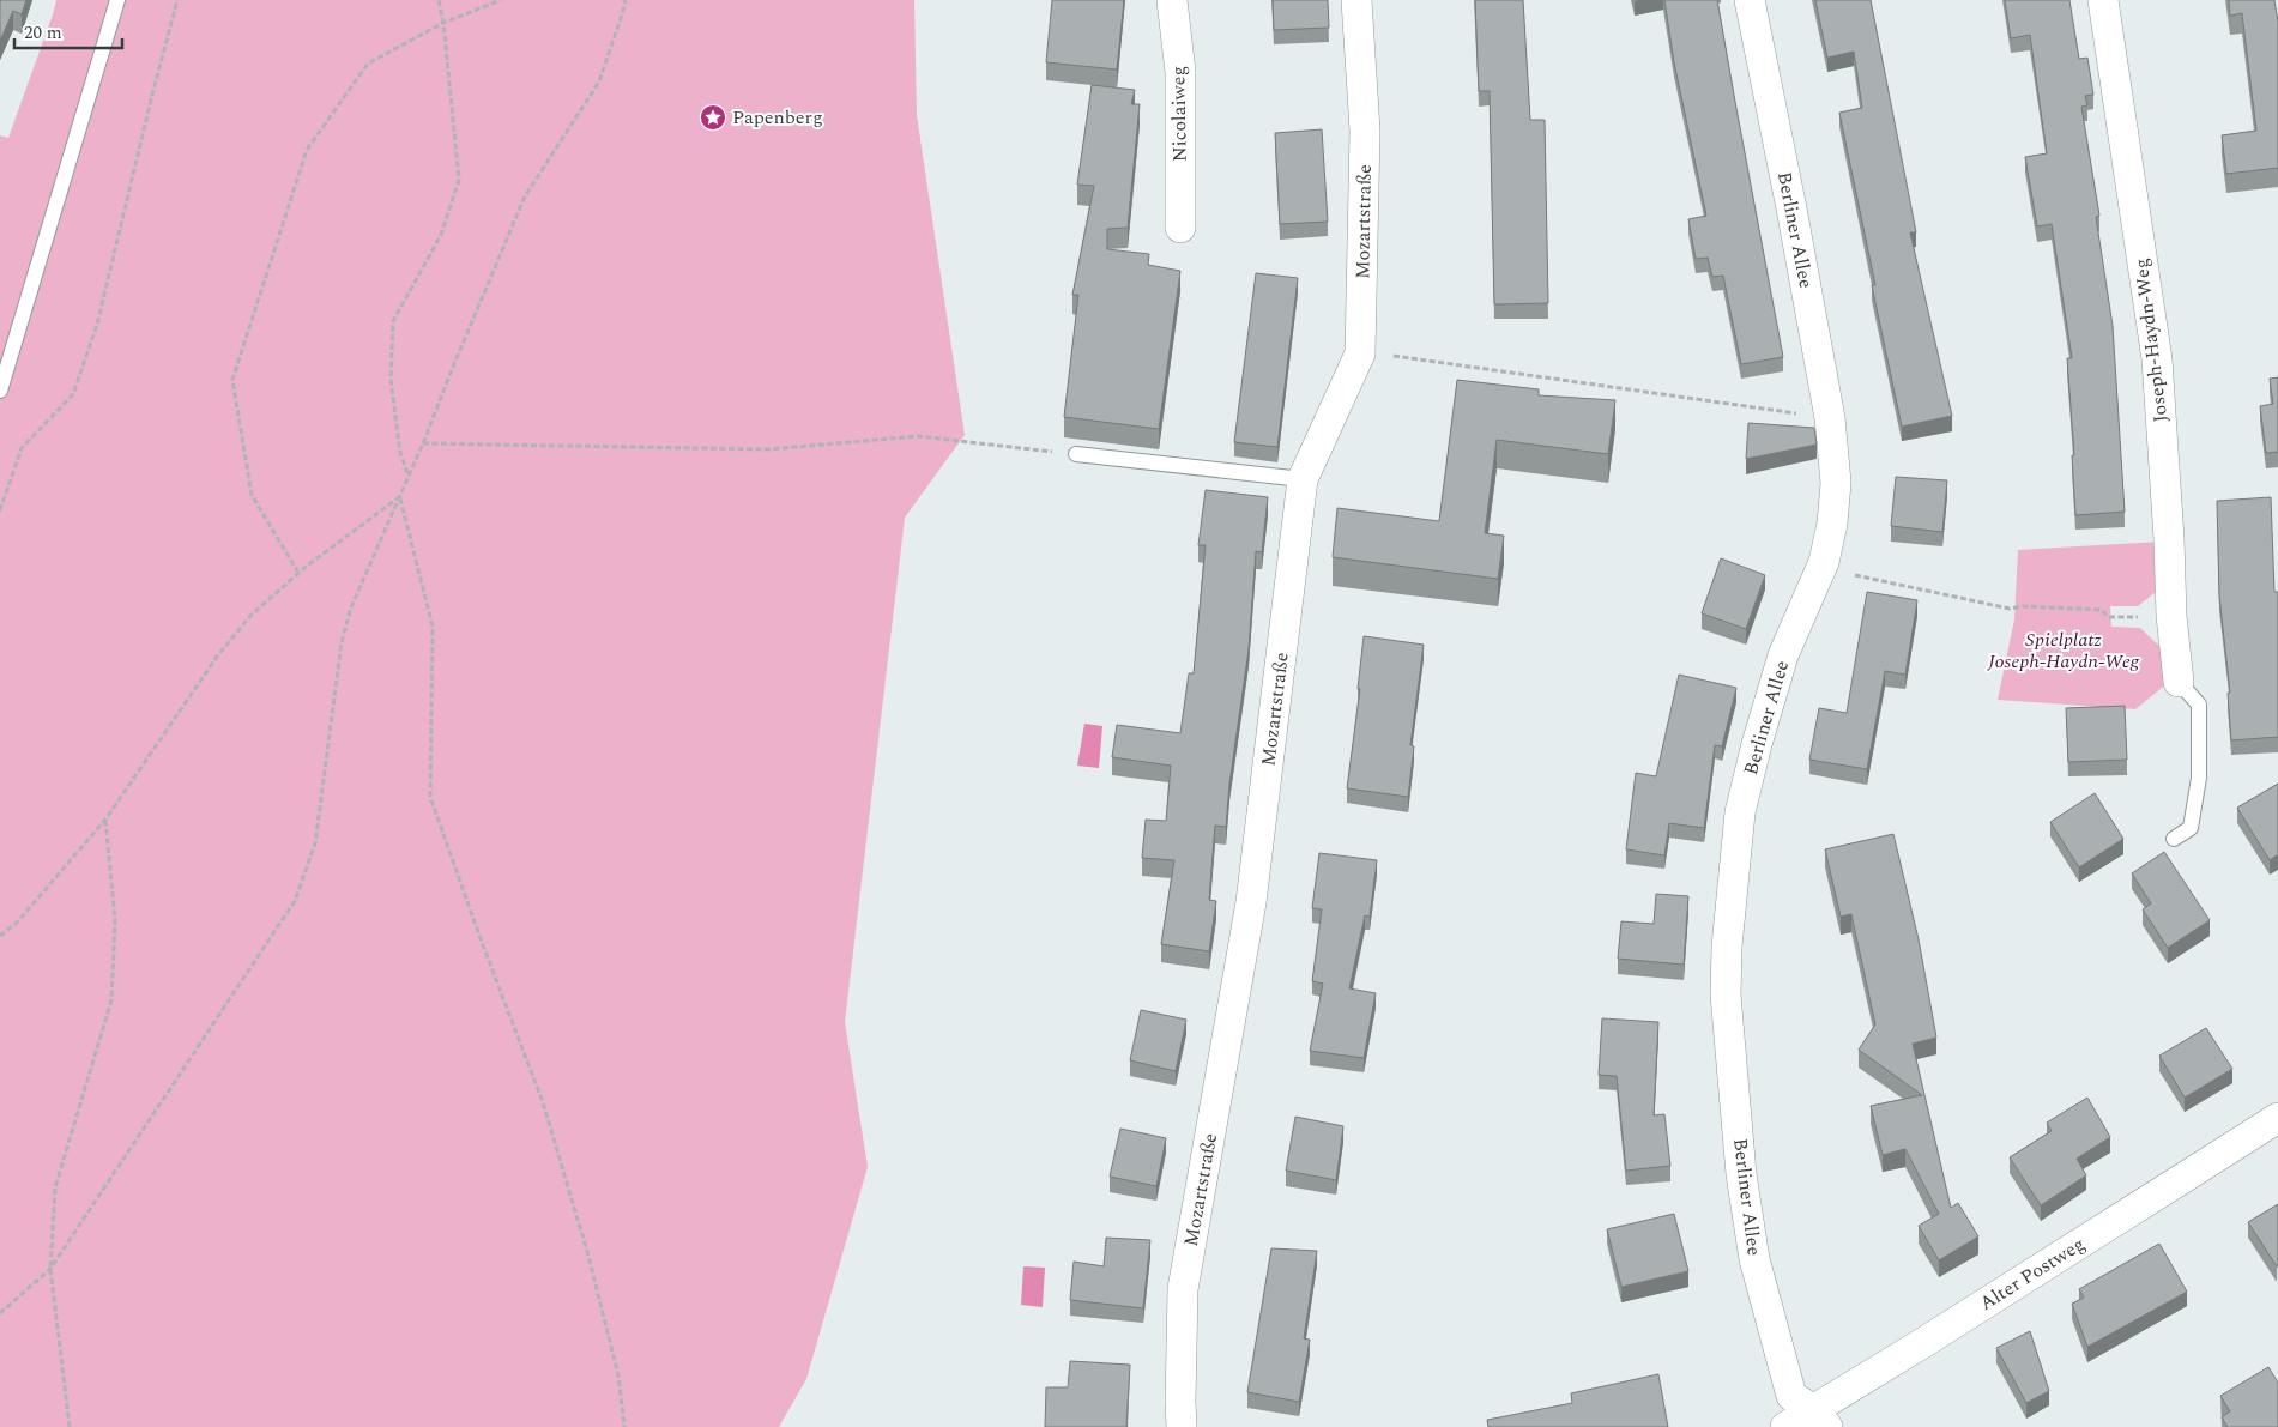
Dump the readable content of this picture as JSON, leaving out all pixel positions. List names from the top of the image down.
{
  "streets": {
    "street": [
      "Nicolaiweg",
      "Mozartstraße",
      "Berliner Allee",
      "Joseph-Haydn-Weg",
      "Alter Postweg"
    ]
  },
  "crossings": [
    ["Berliner Allee", "Alter Postweg"]
  ],
  "parks": ["Spielplatz Joseph-Haydn-Weg"],
  "places": {
    "place": ["Papenberg"]
  },
  "scale_bar": "20 m"
}
